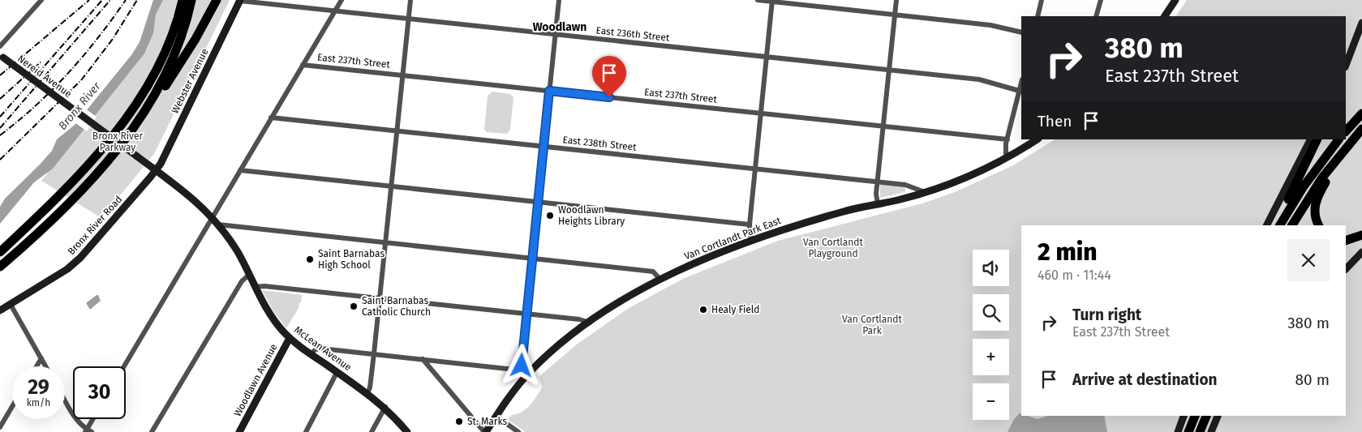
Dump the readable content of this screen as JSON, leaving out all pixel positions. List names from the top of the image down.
{
  "streets": {
    "street": [
      "East 236th Street",
      "East 237th Street",
      "Nereid Avenue",
      "Webster Avenue",
      "East 238th Street",
      "Bronx River Road",
      "Van Cortlandt Park East",
      "McLean Avenue",
      "Woodlawn Avenue"
    ]
  },
  "crossings": [
    ["East 236th Street", "Webster Avenue"],
    ["Nereid Avenue", "Webster Avenue"],
    ["Nereid Avenue", "Bronx River Road"],
    ["Nereid Avenue", "McLean Avenue"],
    ["Webster Avenue", "Bronx River Road"],
    ["East 238th Street", "Van Cortlandt Park East"],
    ["McLean Avenue", "Woodlawn Avenue"]
  ],
  "districts": ["Woodlawn"],
  "water": ["Bronx River"],
  "parks": ["Bronx River Parkway", "Van Cortlandt Playground", "Van Cortlandt Park"],
  "places": [
    "Woodlawn Heights Library",
    "Saint Barnabas High School",
    "Saint Barnabas Catholic Church",
    "Healy Field",
    "St. Marks"
  ],
  "page": {
    "turn": ["380 m", "East 237th Street"],
    "then": "Then",
    "heading": ["2 min", "460 m · 11:44"],
    "map_buttons": ["+", "−"],
    "list": [
      {
        "name": "Turn right",
        "note": "East 237th Street",
        "value": "380 m"
      },
      {
        "name": "Arrive at destination",
        "value": "80 m"
      }
    ],
    "speed": "29 km/h",
    "limit": "30"
  }
}
